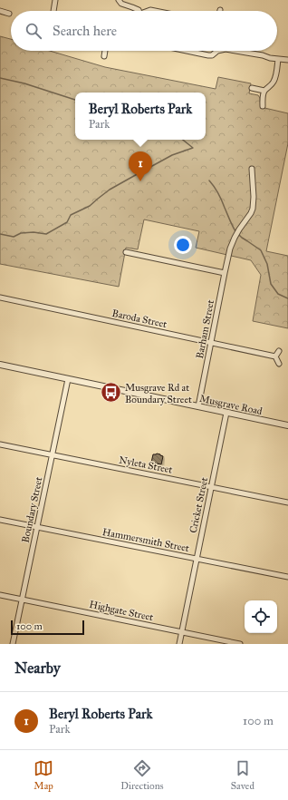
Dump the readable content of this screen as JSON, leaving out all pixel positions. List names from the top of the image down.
{
  "streets": {
    "street": [
      "Baroda Street",
      "Barham Street",
      "Musgrave Road",
      "Nyleta Street",
      "Cricket Street",
      "Boundary Street",
      "Hammersmith Street",
      "Highgate Street"
    ]
  },
  "crossings": [
    ["Baroda Street", "Barham Street"],
    ["Barham Street", "Musgrave Road"],
    ["Musgrave Road", "Cricket Street"],
    ["Musgrave Road", "Boundary Street"],
    ["Nyleta Street", "Cricket Street"],
    ["Nyleta Street", "Boundary Street"],
    ["Cricket Street", "Hammersmith Street"],
    ["Cricket Street", "Highgate Street"],
    ["Boundary Street", "Hammersmith Street"],
    ["Boundary Street", "Highgate Street"]
  ],
  "places": {
    "bus stop": ["Musgrave Rd at Boundary Street"]
  },
  "scale_bar": "100 m",
  "page": {
    "search": "Search here",
    "popup": ["Beryl Roberts Park", "Park"],
    "pins": "1",
    "scale": "100 m",
    "heading": "Nearby",
    "list": [
      {
        "mark": "1",
        "name": "Beryl Roberts Park",
        "note": "Park",
        "value": "100 m"
      }
    ],
    "nav": ["Map", "Directions", "Saved"]
  }
}
